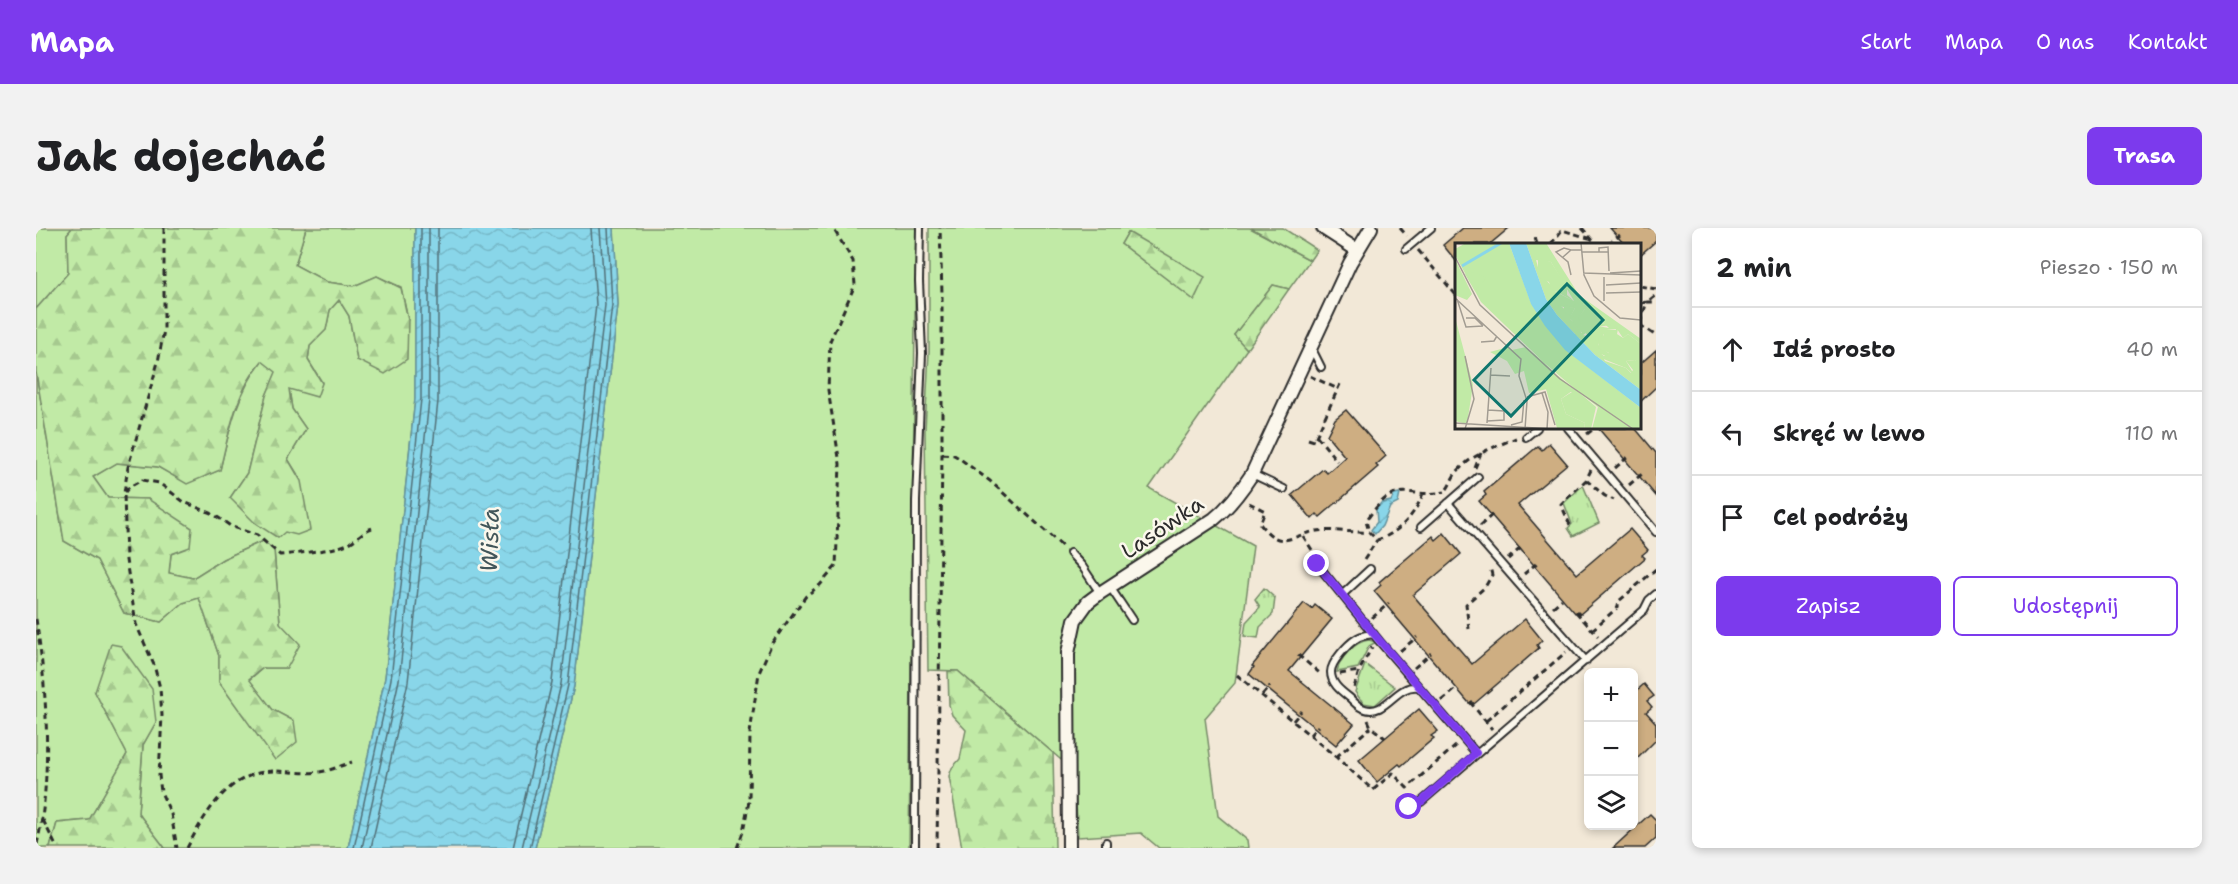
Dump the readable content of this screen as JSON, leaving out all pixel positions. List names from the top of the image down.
{
  "streets": {
    "street": ["Lasówka"]
  },
  "water": ["Wisła"],
  "page": {
    "header": "Mapa",
    "nav": [
      "Start",
      "Mapa",
      "O nas",
      "Kontakt"
    ],
    "buttons": [
      "Trasa",
      ["Zapisz", "Udostępnij"]
    ],
    "title": "Jak dojechać",
    "heading": ["2 min", "Pieszo · 150 m"],
    "list": [
      ["Idź prosto", "40 m"],
      ["Skręć w lewo", "110 m"],
      "Cel podróży"
    ],
    "map_buttons": ["+", "−"]
  }
}
